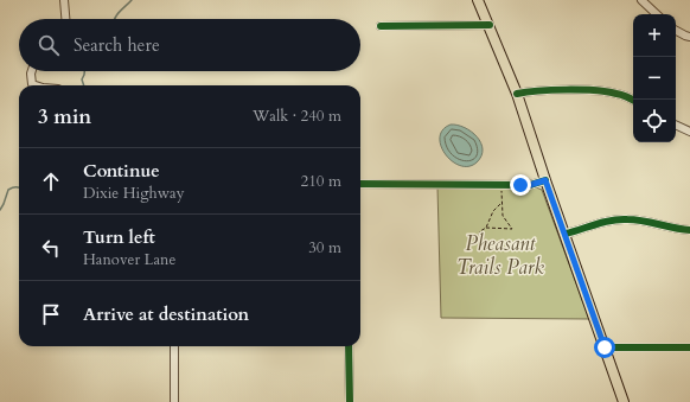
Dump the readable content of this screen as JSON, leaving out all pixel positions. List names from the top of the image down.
{
  "parks": ["Pheasant Trails Park"],
  "page": {
    "map_buttons": ["+", "−"],
    "search": "Search here",
    "heading": ["3 min", "Walk · 240 m"],
    "list": [
      ["Continue", "Dixie Highway", "210 m"],
      ["Turn left", "Hanover Lane", "30 m"],
      "Arrive at destination"
    ]
  }
}
